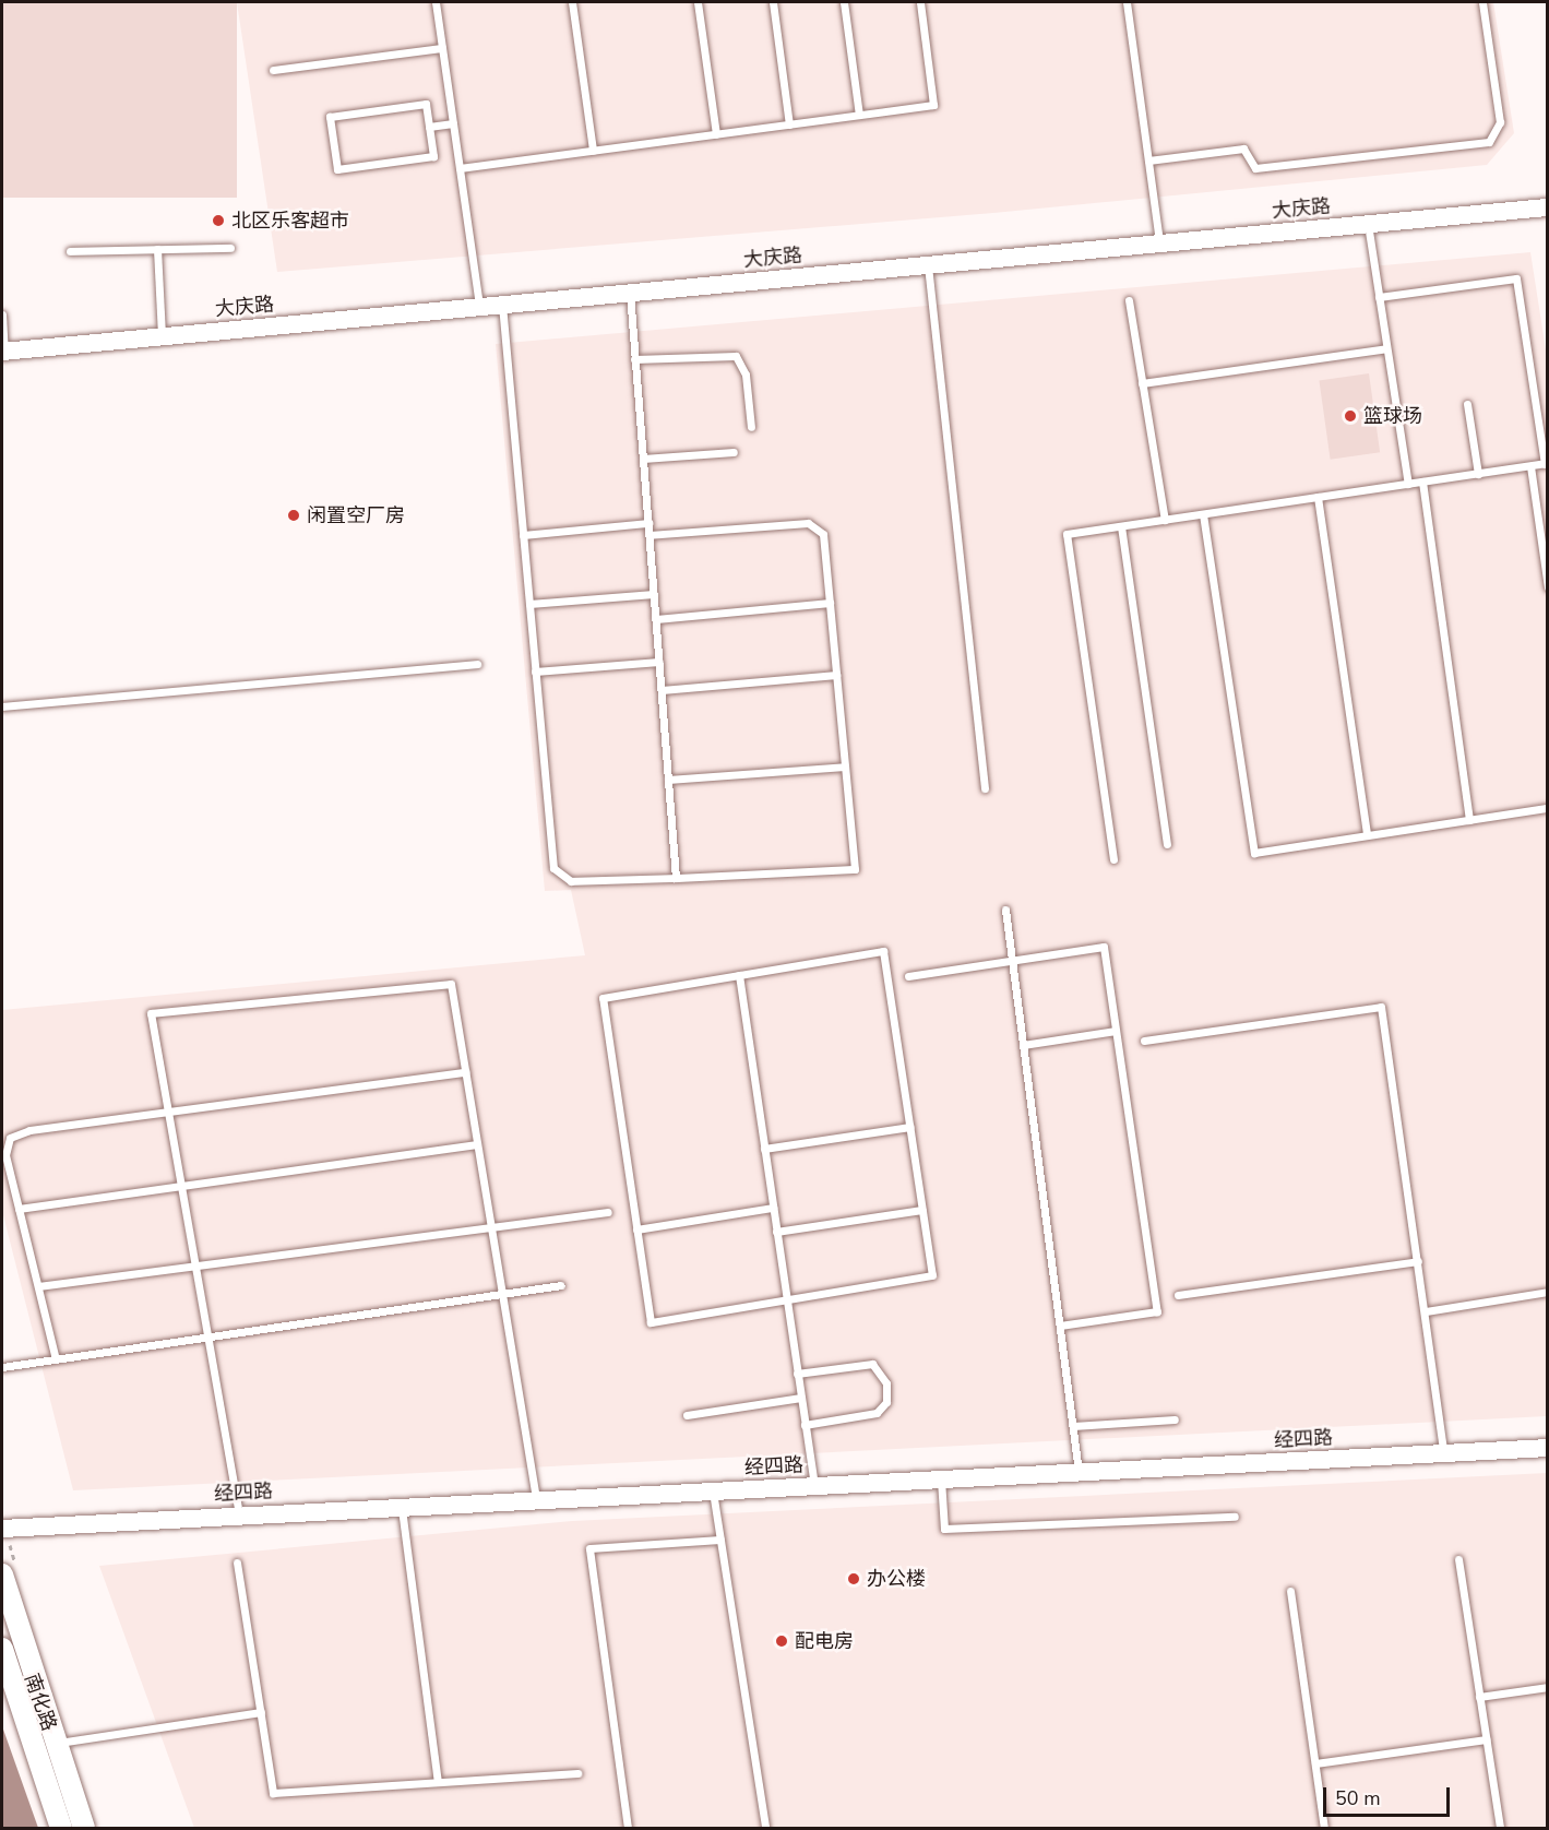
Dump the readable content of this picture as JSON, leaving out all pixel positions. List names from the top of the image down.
{
  "streets": {
    "main road": ["南化路"],
    "street": ["大庆路", "经四路"]
  },
  "places": [
    "北区乐客超市",
    "篮球场",
    "闲置空厂房",
    "办公楼",
    "配电房"
  ],
  "scale_bar": "50 m"
}
